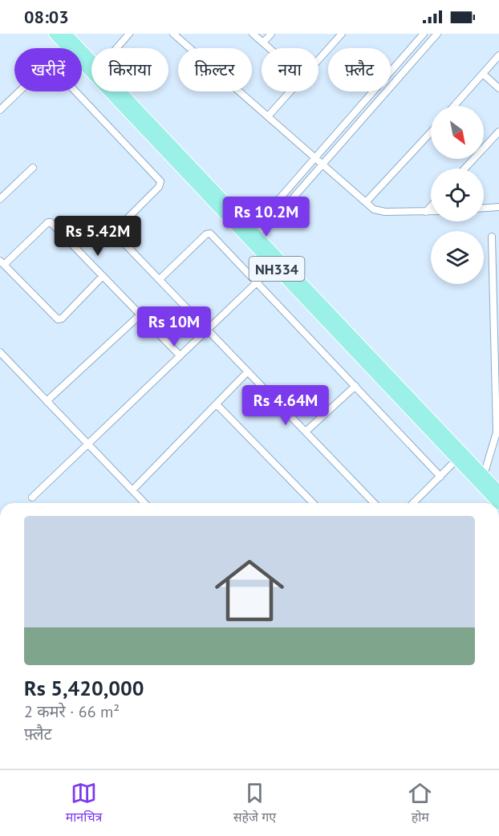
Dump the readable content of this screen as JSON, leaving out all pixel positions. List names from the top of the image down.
{
  "streets": {
    "highway": ["NH334"]
  },
  "north": "bottom right",
  "page": {
    "status": "08:03",
    "chip": [
      "खरीदें",
      "किराया",
      "फ़िल्टर",
      "नया",
      "फ़्लैट"
    ],
    "price": [
      "Rs 10.2M",
      "Rs 5.42M",
      "Rs 10M",
      "Rs 4.64M"
    ],
    "list": [
      {
        "name": "Rs 5,420,000",
        "note": "2 कमरे · 66 m² · फ़्लैट"
      }
    ],
    "tabs": ["मानचित्र", "सहेजे गए", "होम"]
  }
}
